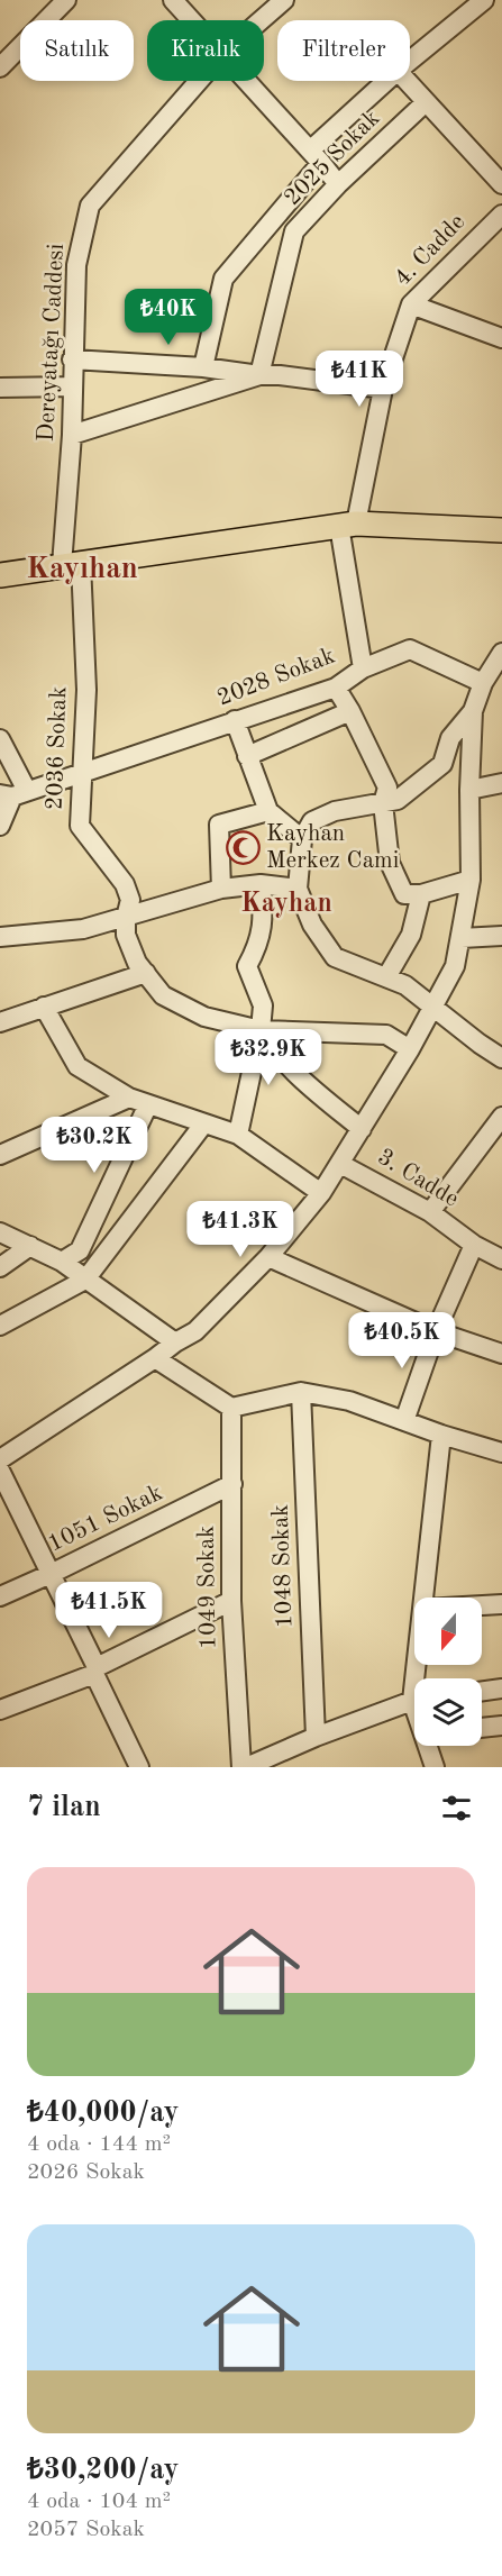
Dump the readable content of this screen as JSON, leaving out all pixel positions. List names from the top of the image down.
{
  "streets": {
    "street": [
      "2025 Sokak",
      "4. Cadde",
      "Dereyatağı Caddesi",
      "2028 Sokak",
      "2036 Sokak",
      "3. Cadde",
      "1051 Sokak",
      "1048 Sokak",
      "1049 Sokak"
    ]
  },
  "crossings": [
    ["Dereyatağı Caddesi", "2036 Sokak"],
    ["2028 Sokak", "2036 Sokak"],
    ["1051 Sokak", "1049 Sokak"]
  ],
  "districts": ["Kayıhan", "Kayhan"],
  "places": {
    "mosque": ["Kayhan Merkez Cami"]
  },
  "north": "bottom",
  "page": {
    "chip": ["Satılık", "Kiralık", "Filtreler"],
    "price": [
      "₺40K",
      "₺41K",
      "₺32.9K",
      "₺30.2K",
      "₺41.3K",
      "₺40.5K",
      "₺41.5K"
    ],
    "heading": "7 ilan",
    "list": [
      {
        "name": "₺40,000/ay",
        "note": "4 oda · 144 m² · 2026 Sokak"
      },
      {
        "name": "₺30,200/ay",
        "note": "4 oda · 104 m² · 2057 Sokak"
      }
    ]
  }
}
